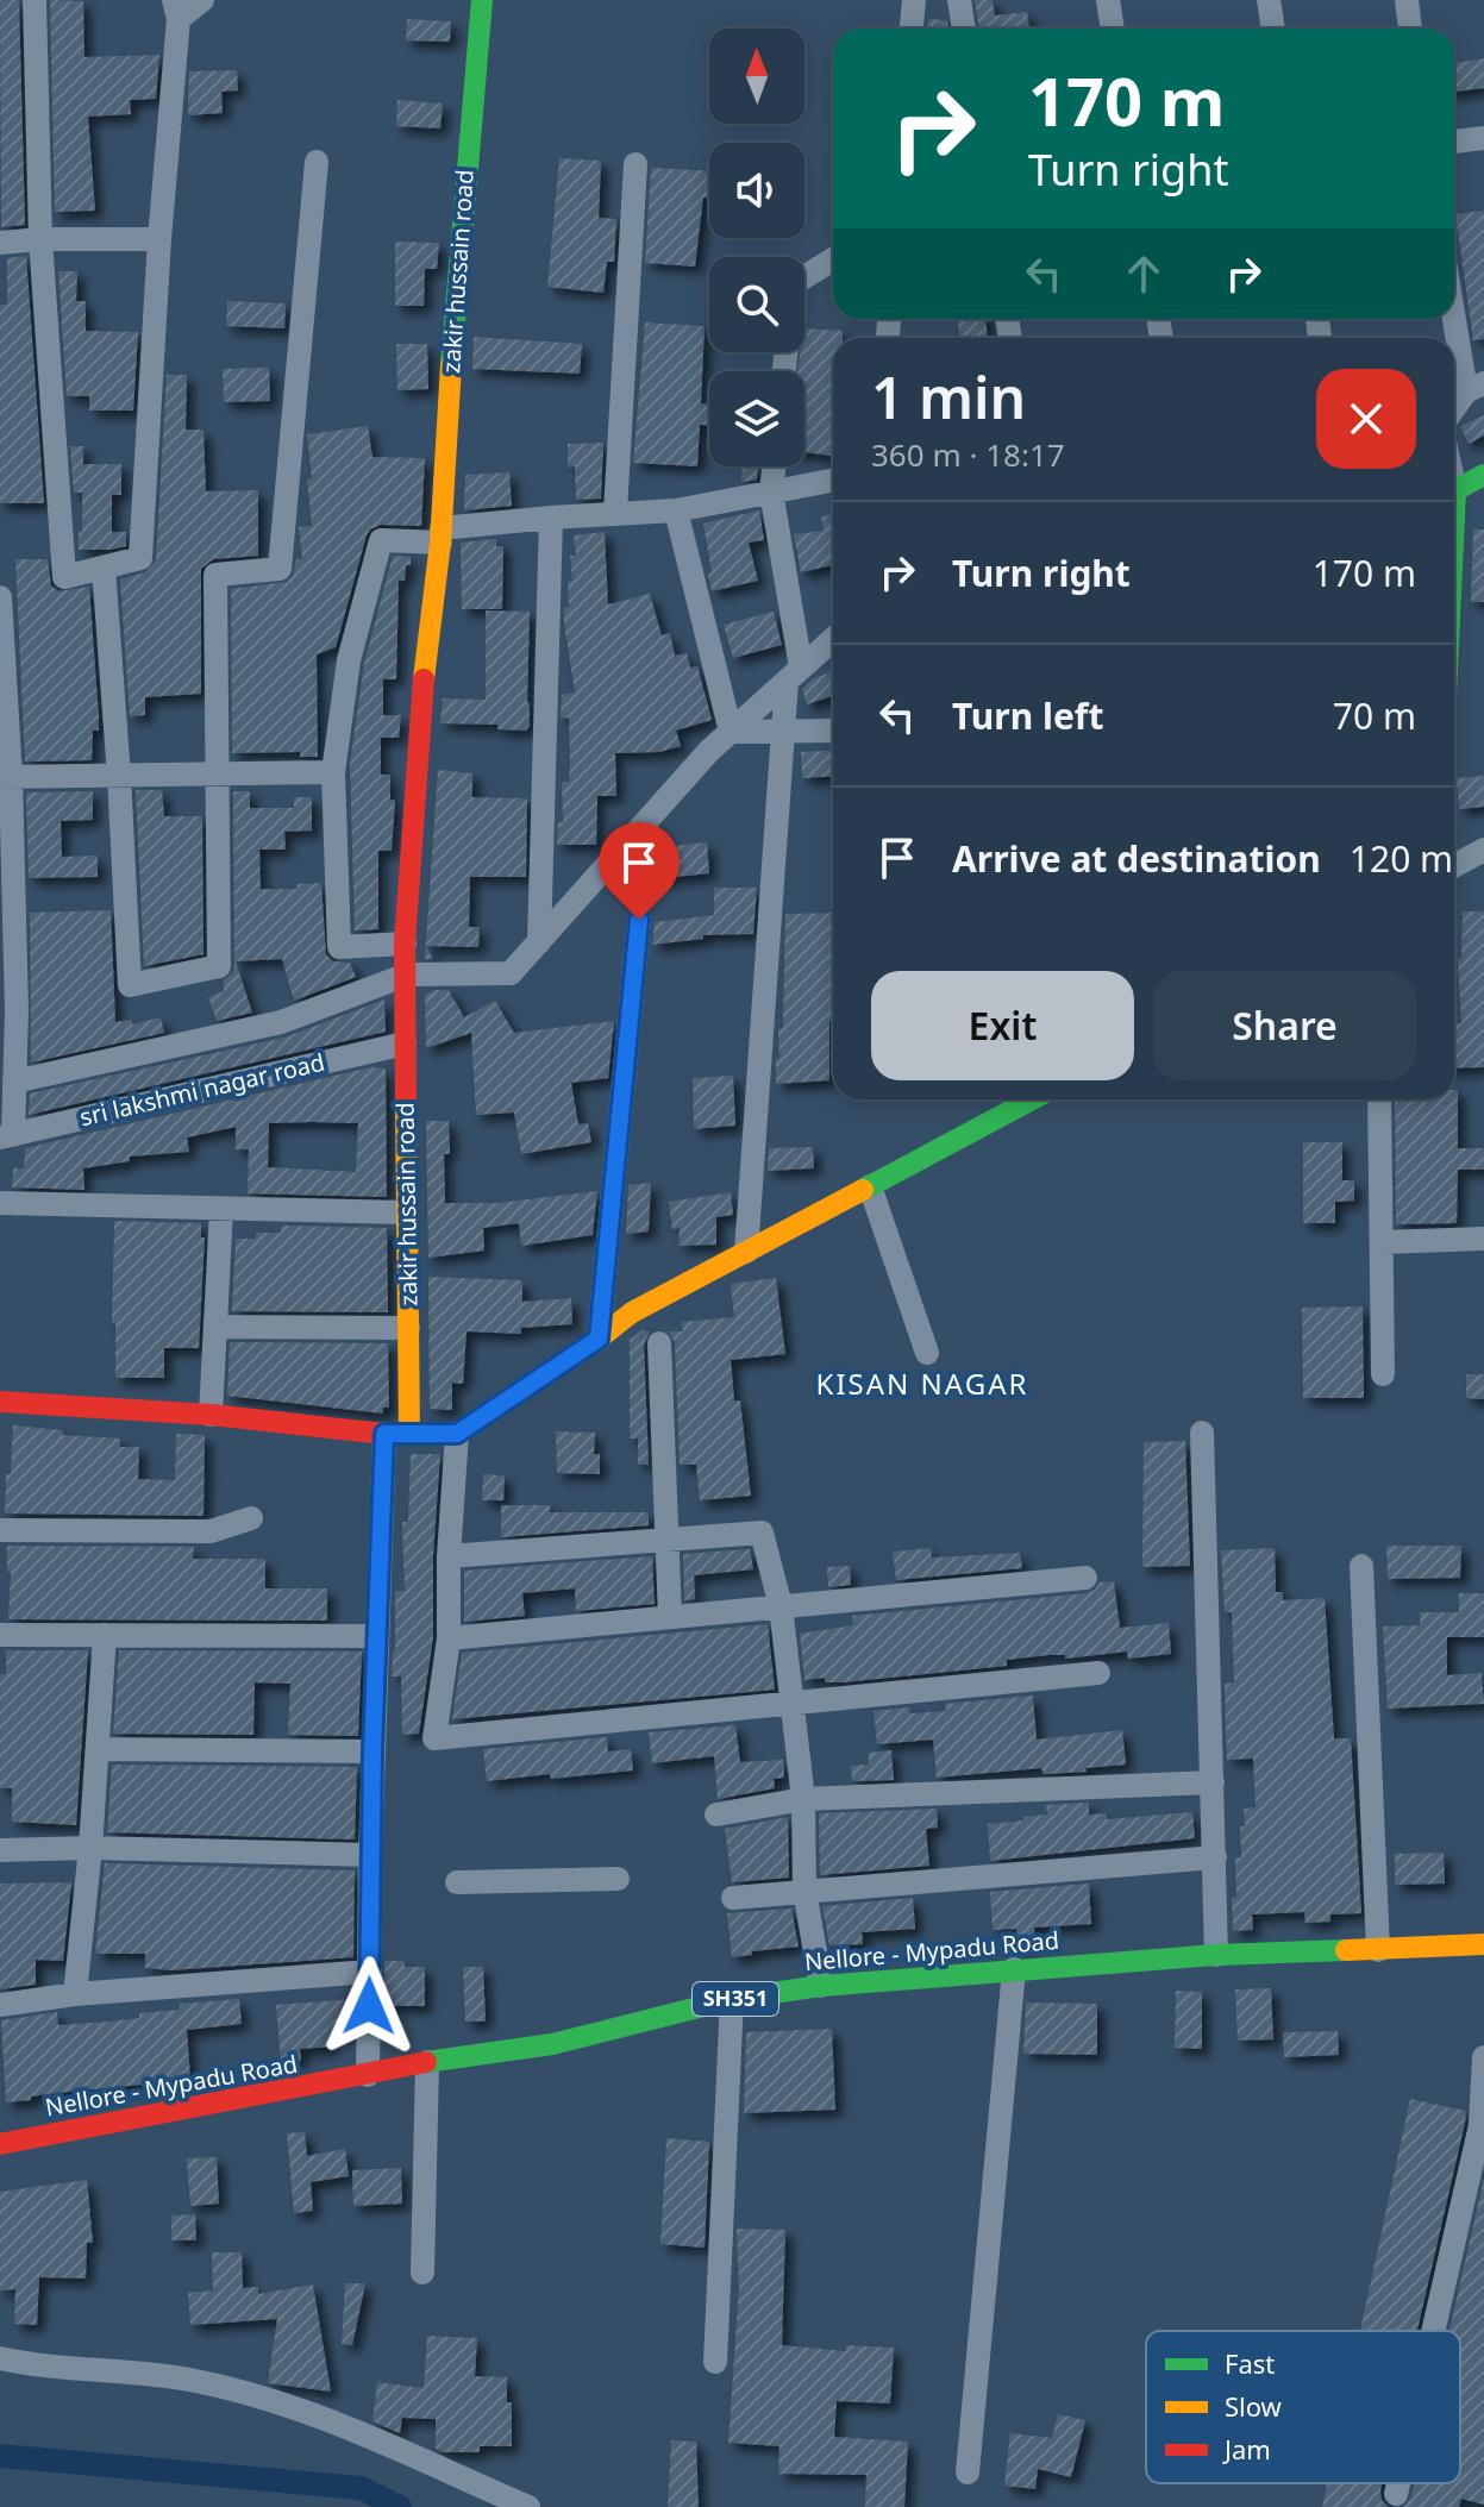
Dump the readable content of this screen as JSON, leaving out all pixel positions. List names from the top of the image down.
{
  "streets": {
    "street": [
      "zakir hussain road",
      "sri lakshmi nagar road",
      "Nellore - Mypadu Road",
      "SH351"
    ]
  },
  "crossings": [
    ["zakir hussain road", "sri lakshmi nagar road"]
  ],
  "districts": ["KISAN NAGAR"],
  "legend": ["Fast", "Slow", "Jam"],
  "north": "top",
  "page": {
    "turn": ["170 m", "Turn right"],
    "heading": ["1 min", "360 m · 18:17"],
    "list": [
      {
        "name": "Turn right",
        "value": "170 m"
      },
      {
        "name": "Turn left",
        "value": "70 m"
      },
      {
        "name": "Arrive at destination",
        "value": "120 m"
      }
    ],
    "buttons": ["Exit", "Share"]
  }
}
